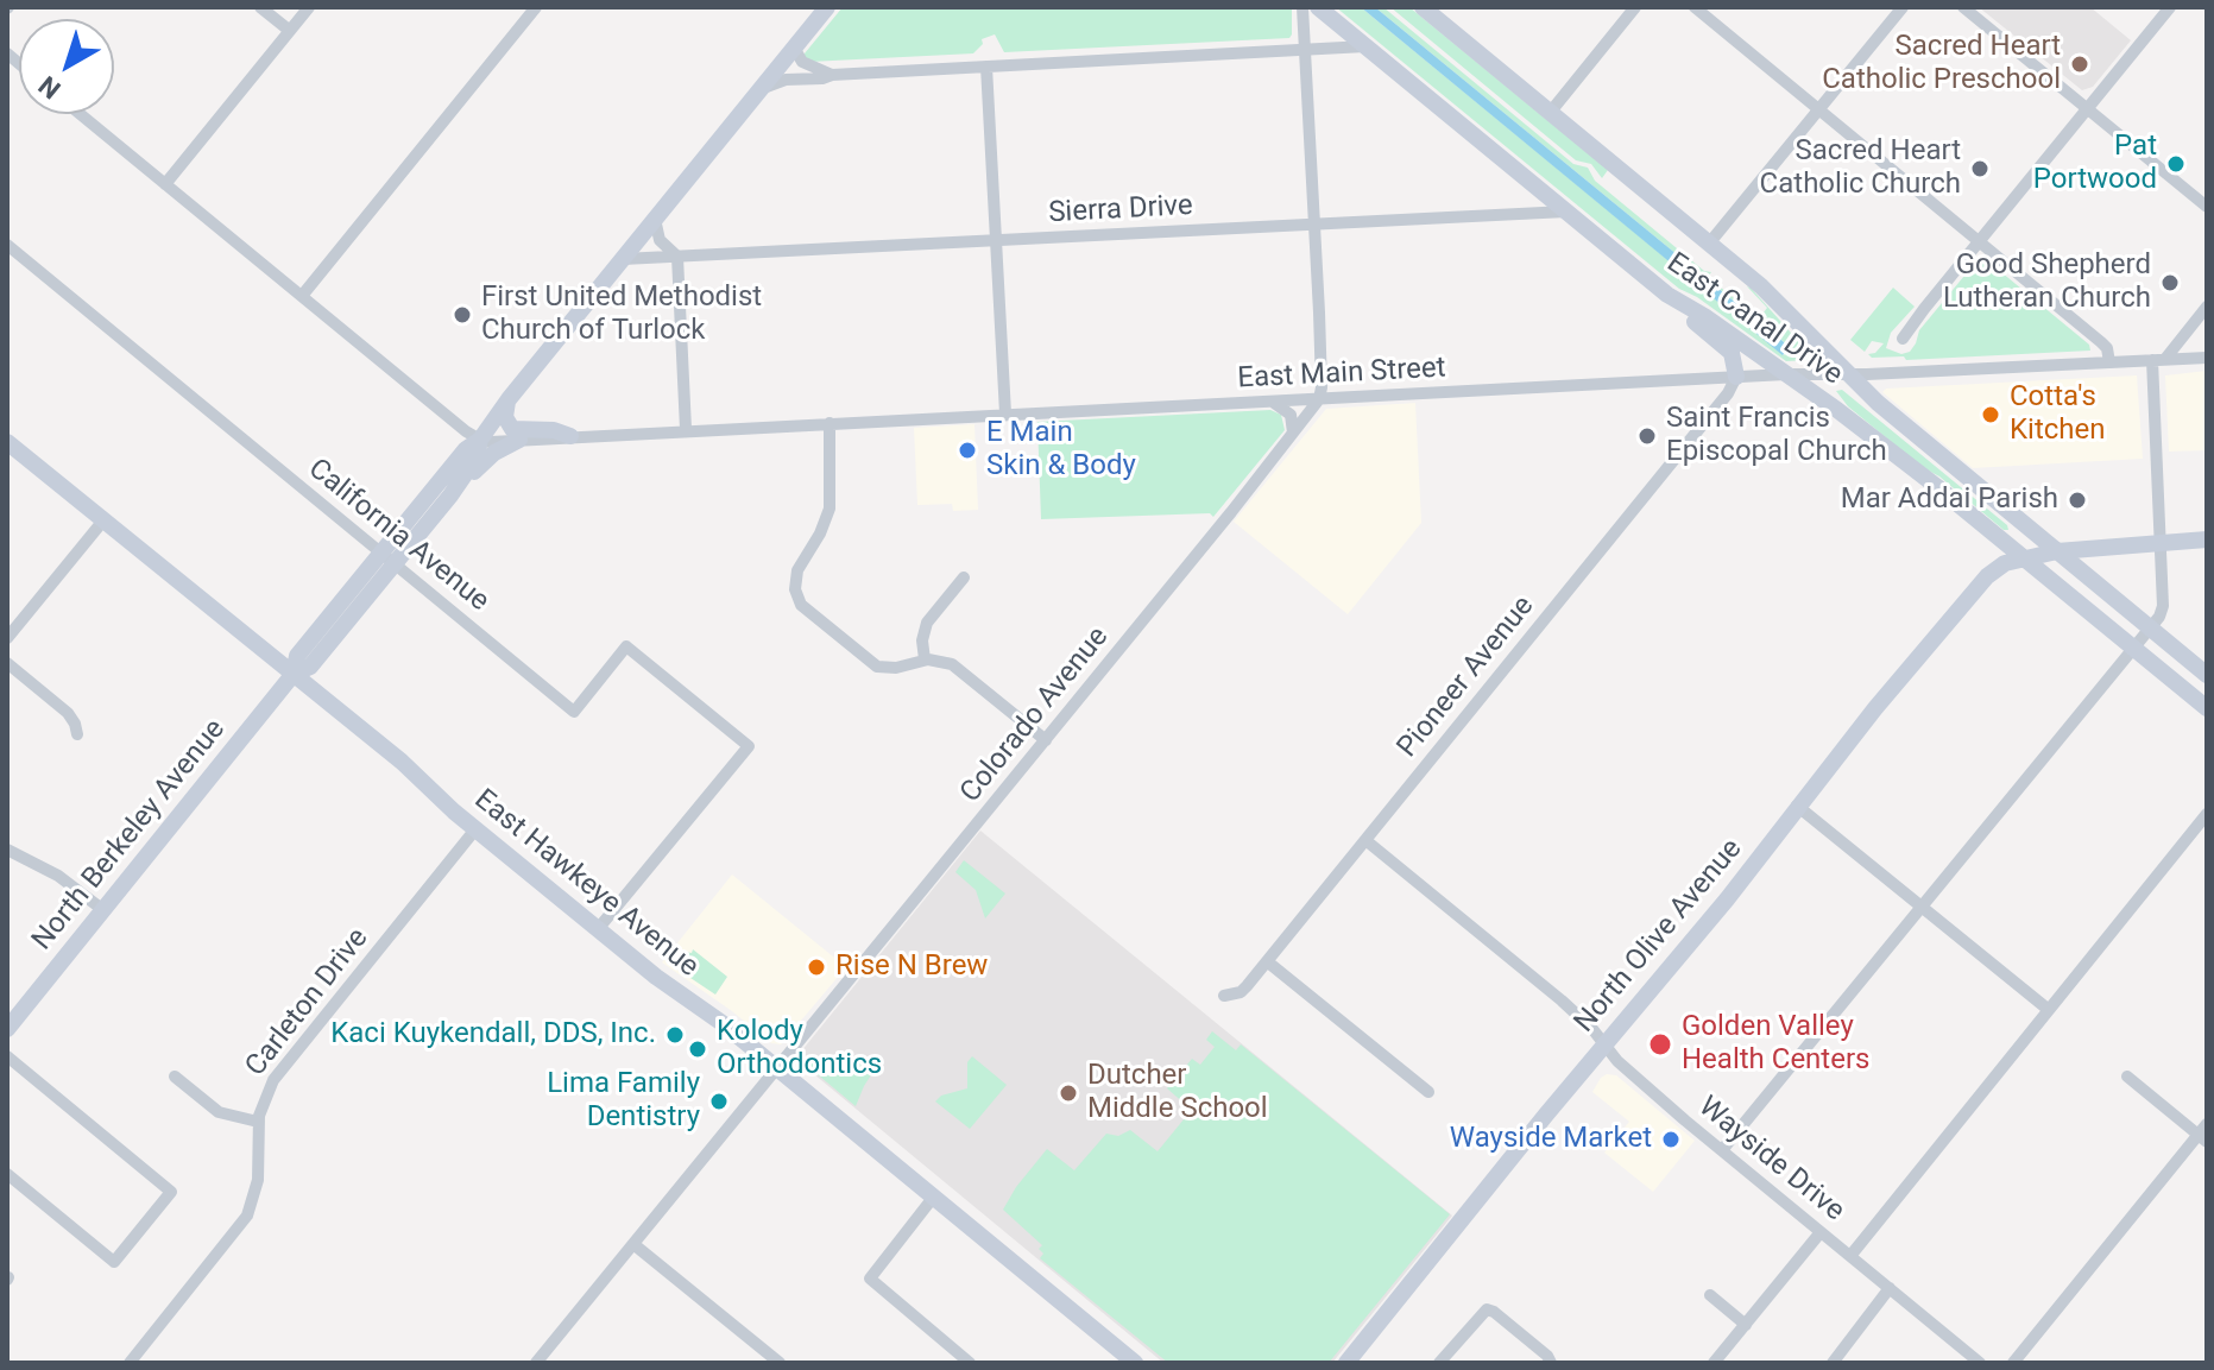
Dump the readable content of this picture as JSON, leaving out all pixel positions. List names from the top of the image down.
{
  "streets": {
    "street": [
      "Sierra Drive",
      "East Canal Drive",
      "East Main Street",
      "California Avenue",
      "Pioneer Avenue",
      "Colorado Avenue",
      "North Berkeley Avenue",
      "East Hawkeye Avenue",
      "North Olive Avenue",
      "Carleton Drive",
      "Wayside Drive"
    ]
  },
  "crossings": [
    ["Sierra Drive", "East Canal Drive"],
    ["Sierra Drive", "North Berkeley Avenue"],
    ["East Canal Drive", "East Main Street"],
    ["East Canal Drive", "North Olive Avenue"],
    ["East Main Street", "Pioneer Avenue"],
    ["East Main Street", "Colorado Avenue"],
    ["East Main Street", "North Berkeley Avenue"],
    ["California Avenue", "North Berkeley Avenue"],
    ["California Avenue", "East Hawkeye Avenue"],
    ["Pioneer Avenue", "Wayside Drive"],
    ["Colorado Avenue", "East Hawkeye Avenue"],
    ["North Berkeley Avenue", "East Hawkeye Avenue"],
    ["East Hawkeye Avenue", "Carleton Drive"],
    ["North Olive Avenue", "Wayside Drive"]
  ],
  "places": [
    "Sacred Heart Catholic Preschool",
    "Pat Portwood",
    "Sacred Heart Catholic Church",
    "Good Shepherd Lutheran Church",
    "First United Methodist Church of Turlock",
    "Cotta's Kitchen",
    "Saint Francis Episcopal Church",
    "E Main Skin & Body",
    "Mar Addai Parish",
    "Rise N Brew",
    "Kaci Kuykendall, DDS, Inc.",
    "Golden Valley Health Centers",
    "Kolody Orthodontics",
    "Dutcher Middle School",
    "Lima Family Dentistry",
    "Wayside Market"
  ],
  "north": "bottom left"
}
